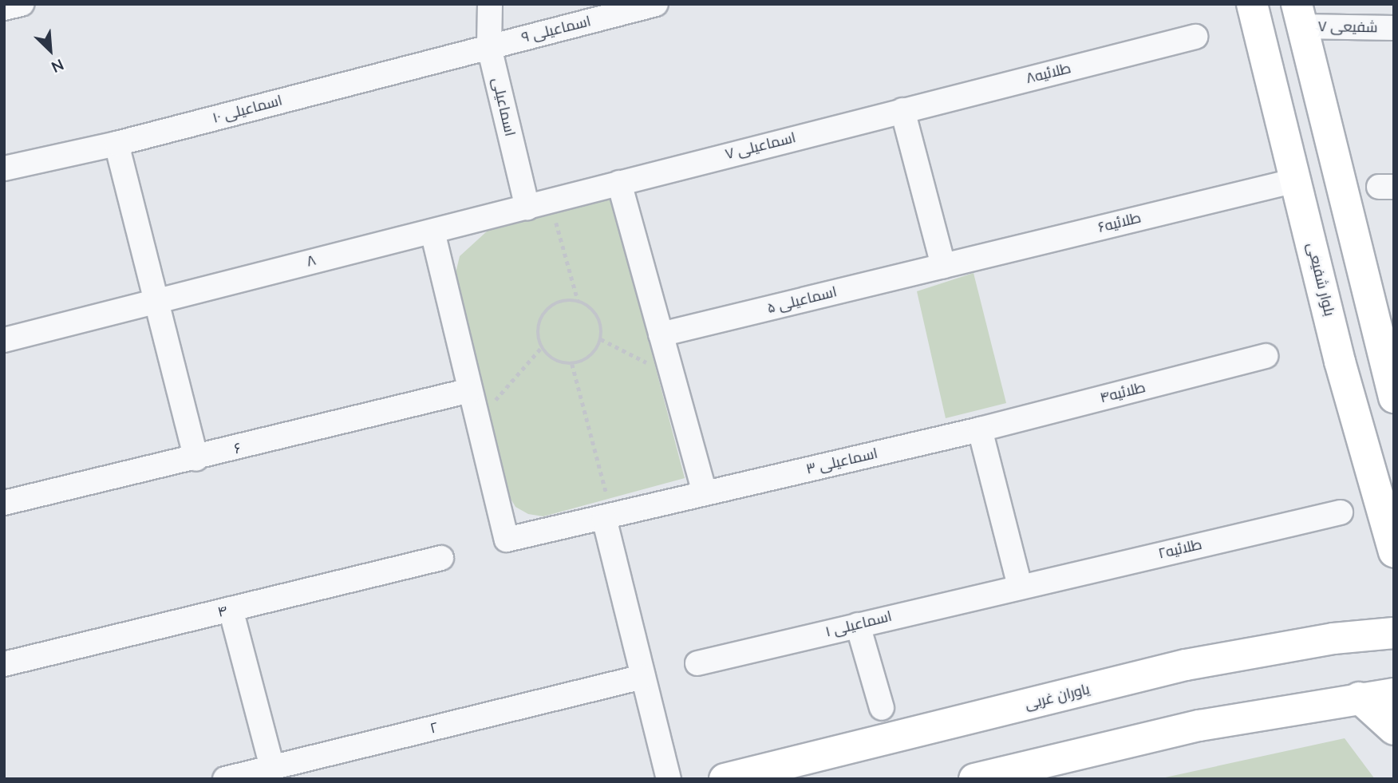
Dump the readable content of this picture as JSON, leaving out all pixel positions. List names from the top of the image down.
{
  "streets": {
    "main road": ["بلوار شفیعی", "یاوران غربی"],
    "street": [
      "شفیعی ۷",
      "اسماعیلی ۹",
      "طلائیه۸",
      "اسماعیلی",
      "اسماعیلی ۱۰",
      "اسماعیلی ۷",
      "طلائیه۶",
      "۸",
      "اسماعیلی ۵",
      "طلائیه۴",
      "۶",
      "اسماعیلی ۳",
      "طلائیه۲",
      "۴",
      "اسماعیلی ۱",
      "۲"
    ]
  },
  "crossings": [
    ["اسماعیلی ۹", "اسماعیلی"],
    ["اسماعیلی ۹", "اسماعیلی ۱۰"],
    ["طلائیه۸", "اسماعیلی ۷"],
    ["اسماعیلی", "اسماعیلی ۱۰"],
    ["اسماعیلی", "۸"],
    ["اسماعیلی ۷", "۸"],
    ["طلائیه۶", "بلوار شفیعی"],
    ["طلائیه۶", "اسماعیلی ۵"],
    ["طلائیه۴", "اسماعیلی ۳"],
    ["طلائیه۲", "اسماعیلی ۱"]
  ],
  "north": "bottom right"
}
